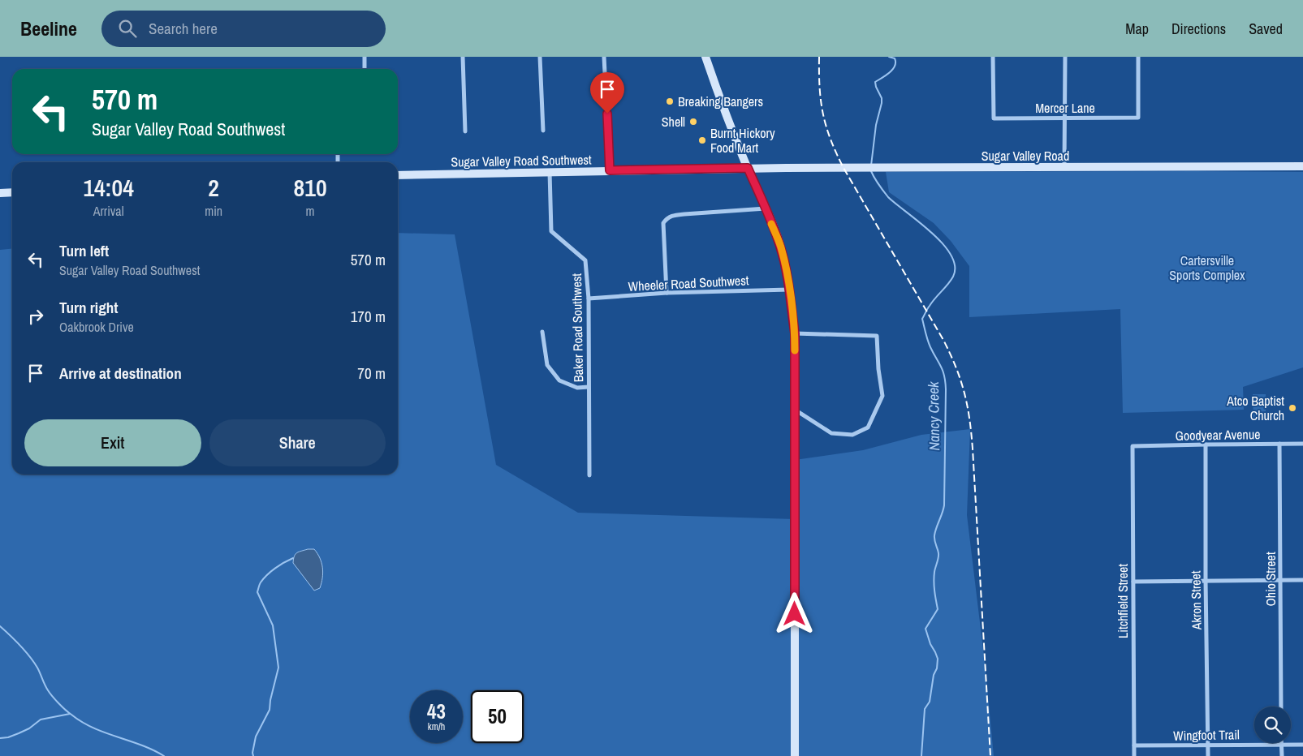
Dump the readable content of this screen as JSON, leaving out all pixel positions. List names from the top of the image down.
{
  "streets": {
    "street": [
      "Mercer Lane",
      "Sugar Valley Road",
      "Sugar Valley Road Southwest",
      "Wheeler Road Southwest",
      "Baker Road Southwest",
      "Goodyear Avenue",
      "Ohio Street",
      "Akron Street",
      "Litchfield Street",
      "Wingfoot Trail"
    ]
  },
  "crossings": [
    ["Sugar Valley Road", "Sugar Valley Road Southwest"],
    ["Sugar Valley Road Southwest", "Baker Road Southwest"],
    ["Wheeler Road Southwest", "Baker Road Southwest"],
    ["Goodyear Avenue", "Ohio Street"],
    ["Goodyear Avenue", "Akron Street"],
    ["Goodyear Avenue", "Litchfield Street"],
    ["Akron Street", "Wingfoot Trail"],
    ["Litchfield Street", "Wingfoot Trail"]
  ],
  "water": ["Nancy Creek"],
  "parks": ["Cartersville Sports Complex"],
  "places": [
    "Breaking Bangers",
    "Shell",
    "Burnt Hickory Food Mart",
    "Atco Baptist Church"
  ],
  "page": {
    "header": "Beeline",
    "search": "Search here",
    "nav": ["Map", "Directions", "Saved"],
    "turn": ["570 m", "Sugar Valley Road Southwest"],
    "eta": [
      "14:04",
      "Arrival",
      "2",
      "min",
      "810",
      "m"
    ],
    "list": [
      {
        "name": "Turn left",
        "note": "Sugar Valley Road Southwest",
        "value": "570 m"
      },
      {
        "name": "Turn right",
        "note": "Oakbrook Drive",
        "value": "170 m"
      },
      {
        "name": "Arrive at destination",
        "value": "70 m"
      }
    ],
    "buttons": ["Exit", "Share"],
    "speed": "43 km/h",
    "limit": "50"
  }
}
